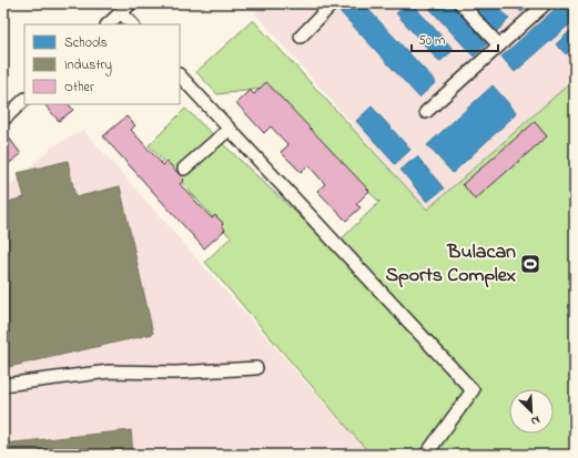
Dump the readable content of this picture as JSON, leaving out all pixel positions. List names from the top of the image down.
{
  "places": {
    "sports": ["Bulacan Sports Complex"]
  },
  "legend": ["Schools", "Industry", "Other"],
  "scale_bar": "50 m",
  "north": "bottom right"
}
